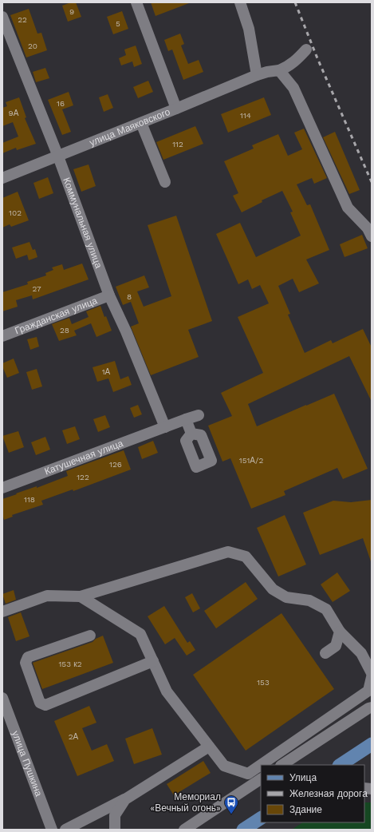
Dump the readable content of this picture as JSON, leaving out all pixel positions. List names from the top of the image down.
{
  "streets": {
    "street": [
      "улица Маяковского",
      "Коммунальная улица",
      "Гражданская улица",
      "Катушечная улица",
      "улица Пушкина"
    ]
  },
  "crossings": [
    ["улица Маяковского", "Коммунальная улица"],
    ["Коммунальная улица", "Гражданская улица"],
    ["Коммунальная улица", "Катушечная улица"]
  ],
  "places": {
    "bus stop": ["Мемориал «Вечный огонь»"]
  },
  "house_numbers": [
    "9",
    "22",
    "5",
    "20",
    "16",
    "9А",
    "114",
    "112",
    "102",
    "27",
    "8",
    "28",
    "1А",
    "151А/2",
    "126",
    "122",
    "118",
    "153 к2",
    "153",
    "2А"
  ],
  "legend": ["Улица", "Железная дорога", "Здание"]
}
